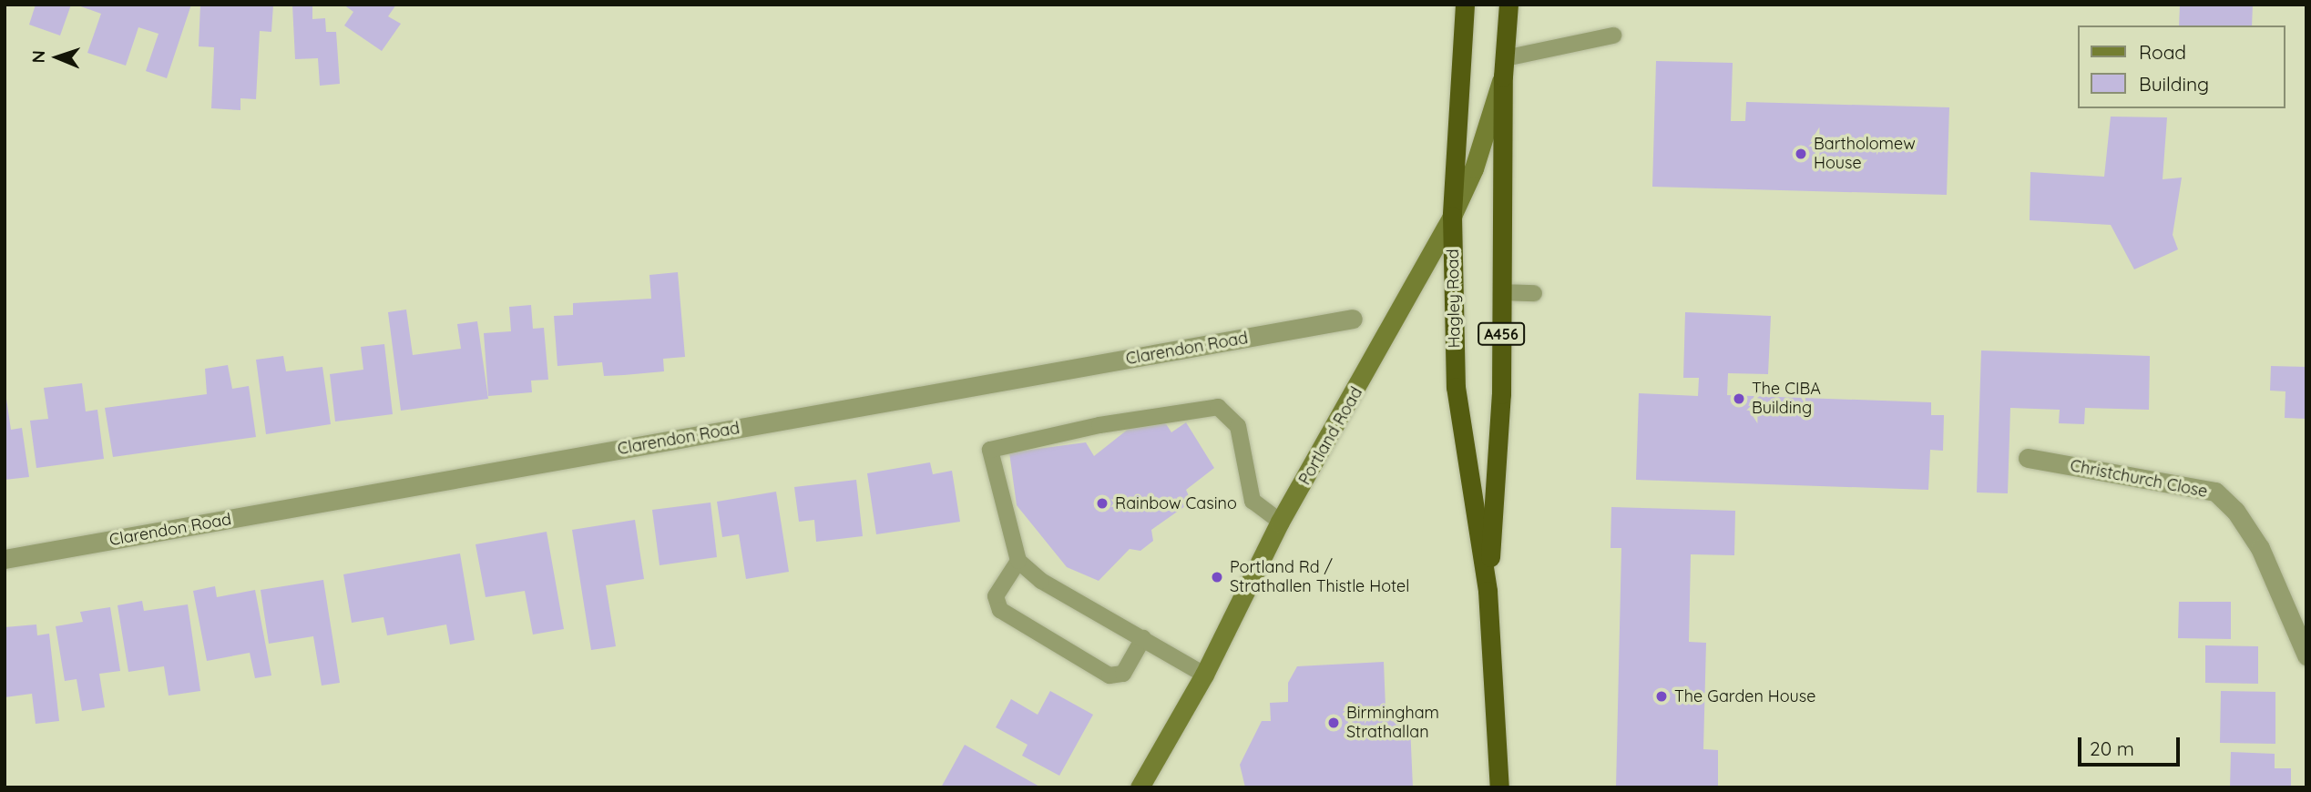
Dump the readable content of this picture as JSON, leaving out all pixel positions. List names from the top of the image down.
{
  "streets": {
    "highway": ["Hagley Road", "A456"],
    "main road": ["Portland Road"],
    "street": ["Clarendon Road", "Christchurch Close"]
  },
  "crossings": [
    ["Hagley Road", "Portland Road"]
  ],
  "places": [
    "Bartholomew House",
    "The CIBA Building",
    "Rainbow Casino",
    "Portland Rd / Strathallen Thistle Hotel",
    "The Garden House",
    "Birmingham Strathallan"
  ],
  "legend": ["Road", "Building"],
  "scale_bar": "20 m",
  "north": "left"
}
